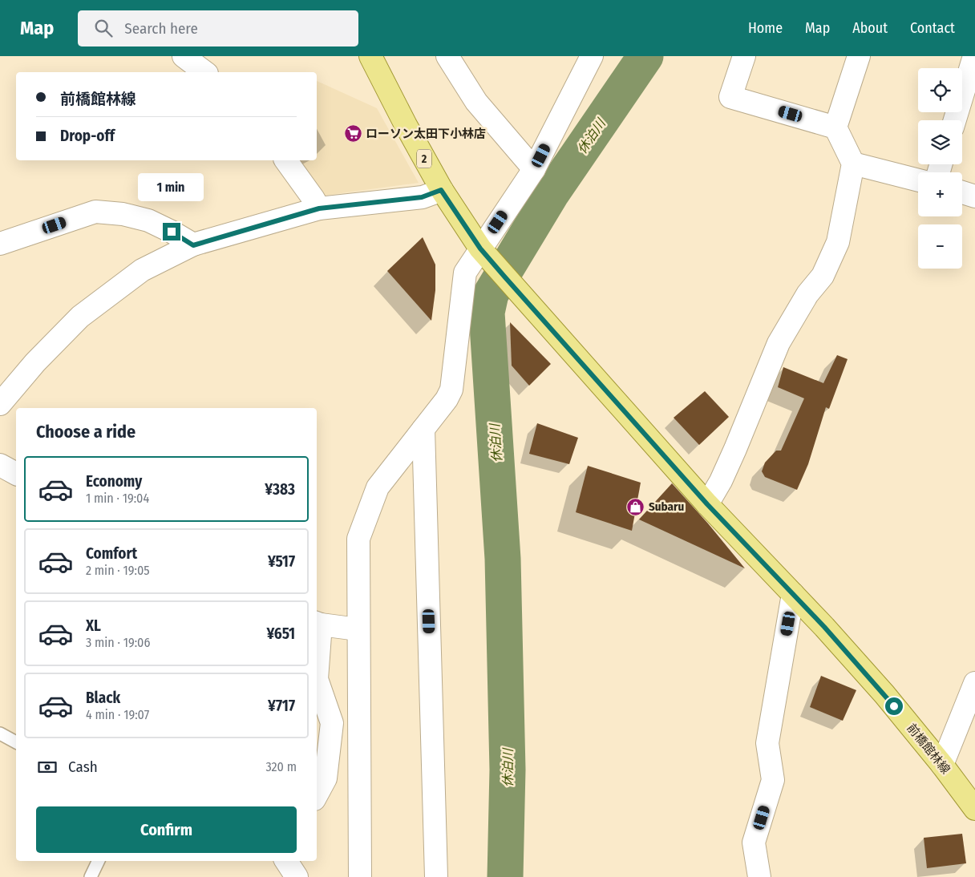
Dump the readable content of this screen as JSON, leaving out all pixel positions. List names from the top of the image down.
{
  "streets": {
    "main road": ["2", "前橋館林線"]
  },
  "water": ["休泊川"],
  "places": {
    "supermarket": ["ローソン太田下小林店"],
    "shop": ["Subaru"]
  },
  "page": {
    "header": "Map",
    "search": "Search here",
    "nav": [
      "Home",
      "Map",
      "About",
      "Contact"
    ],
    "map_buttons": ["+", "−"],
    "banner": ["前橋館林線", "Drop-off"],
    "bubble": "1 min",
    "heading": "Choose a ride",
    "list": [
      {
        "name": "Economy",
        "note": "1 min · 19:04",
        "value": "¥383"
      },
      {
        "name": "Comfort",
        "note": "2 min · 19:05",
        "value": "¥517"
      },
      {
        "name": "XL",
        "note": "3 min · 19:06",
        "value": "¥651"
      },
      {
        "name": "Black",
        "note": "4 min · 19:07",
        "value": "¥717"
      }
    ],
    "pay": ["Cash", "320 m"],
    "buttons": "Confirm"
  }
}
